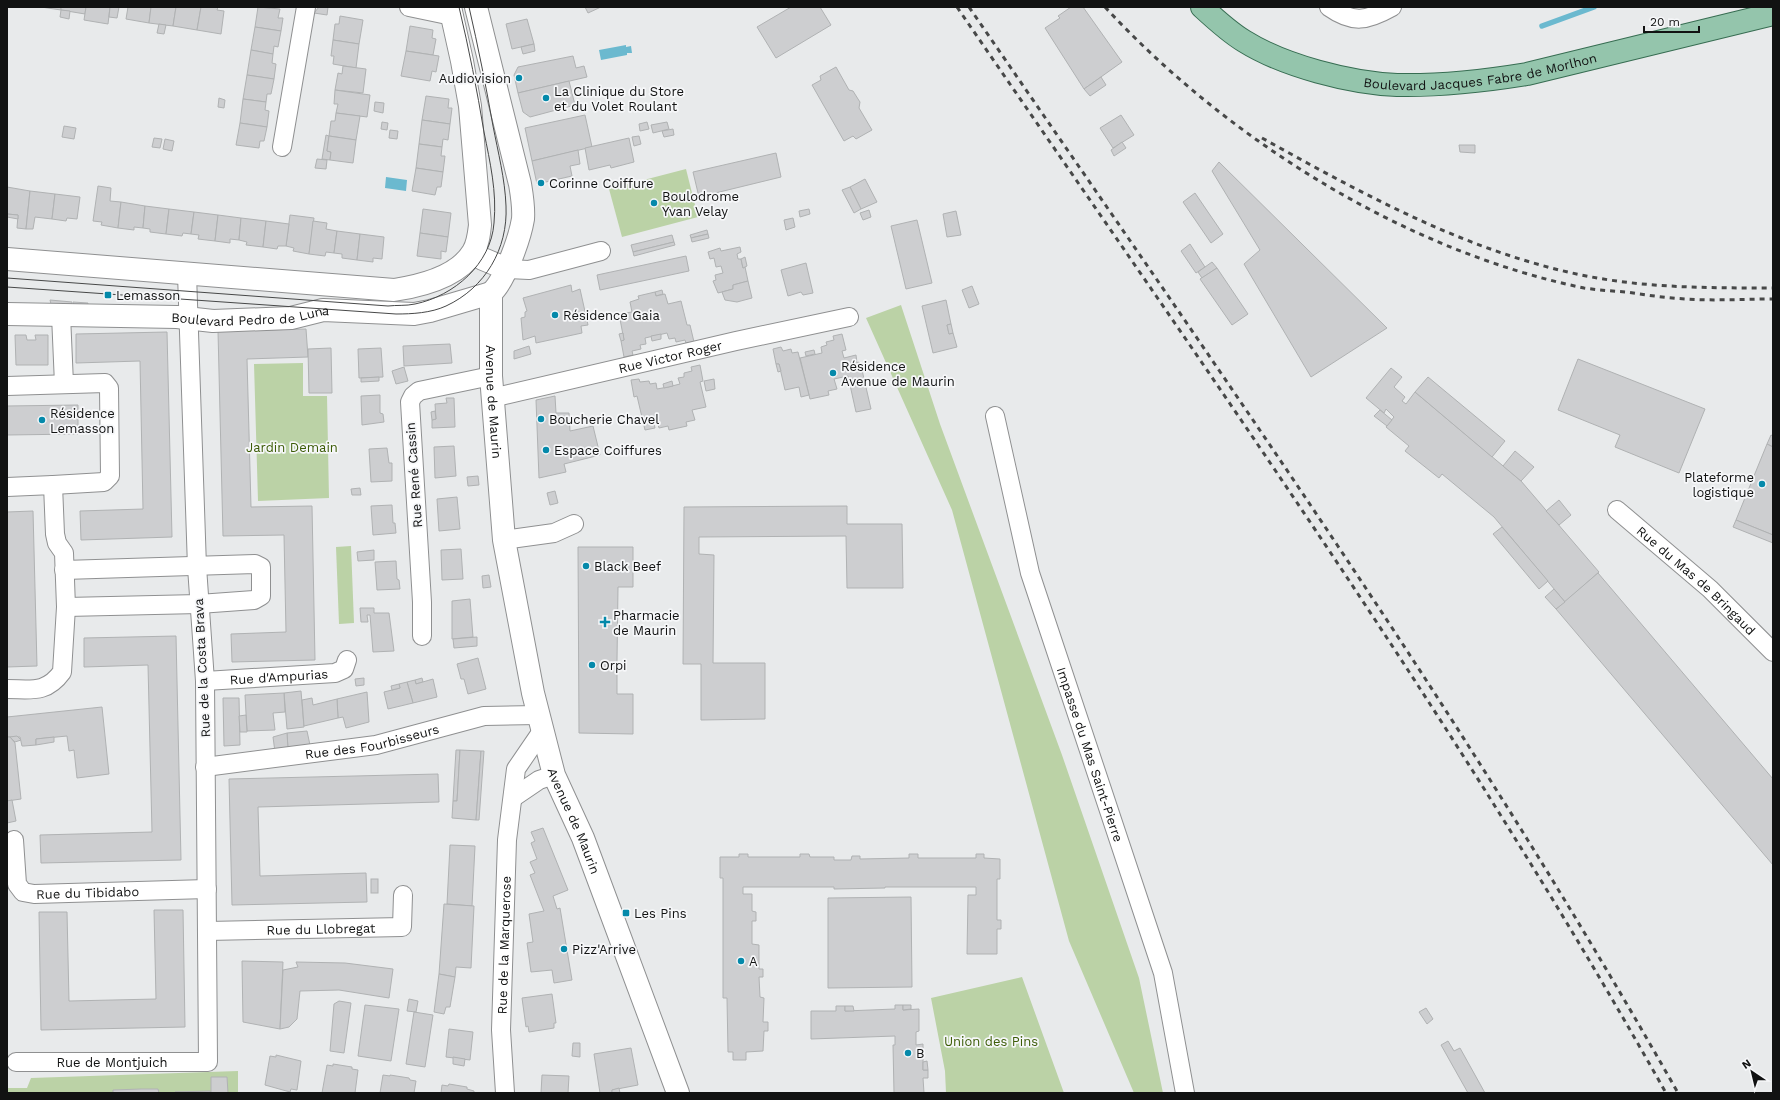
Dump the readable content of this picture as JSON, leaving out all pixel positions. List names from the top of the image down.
{
  "streets": {
    "main road": ["Boulevard Jacques Fabre de Morlhon"],
    "street": [
      "Boulevard Pedro de Luna",
      "Rue Victor Roger",
      "Avenue de Maurin",
      "Rue René Cassin",
      "Rue du Mas de Bringaud",
      "Rue de la Costa Brava",
      "Rue d'Ampurias",
      "Rue des Fourbisseurs",
      "Impasse du Mas Saint-Pierre",
      "Rue du Tibidabo",
      "Rue du Llobregat",
      "Rue de la Marquerose",
      "Rue de Montjuich"
    ]
  },
  "crossings": [
    ["Boulevard Pedro de Luna", "Avenue de Maurin"],
    ["Boulevard Pedro de Luna", "Rue de la Costa Brava"],
    ["Rue Victor Roger", "Avenue de Maurin"],
    ["Avenue de Maurin", "Rue René Cassin"],
    ["Avenue de Maurin", "Rue des Fourbisseurs"],
    ["Avenue de Maurin", "Rue de la Marquerose"],
    ["Rue de la Costa Brava", "Rue d'Ampurias"],
    ["Rue de la Costa Brava", "Rue des Fourbisseurs"],
    ["Rue de la Costa Brava", "Rue du Tibidabo"],
    ["Rue de la Costa Brava", "Rue du Llobregat"],
    ["Rue de la Costa Brava", "Rue de Montjuich"],
    ["Rue des Fourbisseurs", "Rue de la Marquerose"]
  ],
  "parks": ["Jardin Demain", "Union des Pins"],
  "places": {
    "other": [
      "Audiovision",
      "La Clinique du Store et du Volet Roulant",
      "Corinne Coiffure",
      "Boulodrome Yvan Velay",
      "Résidence Gaia",
      "Résidence Avenue de Maurin",
      "Boucherie Chavel",
      "Résidence Lemasson",
      "Espace Coiffures",
      "Plateforme logistique",
      "Black Beef",
      "Orpi",
      "Pizz'Arrive",
      "A",
      "B"
    ],
    "transit": ["Lemasson", "Les Pins"],
    "health": ["Pharmacie de Maurin"]
  },
  "scale_bar": "20 m",
  "north": "top left"
}
